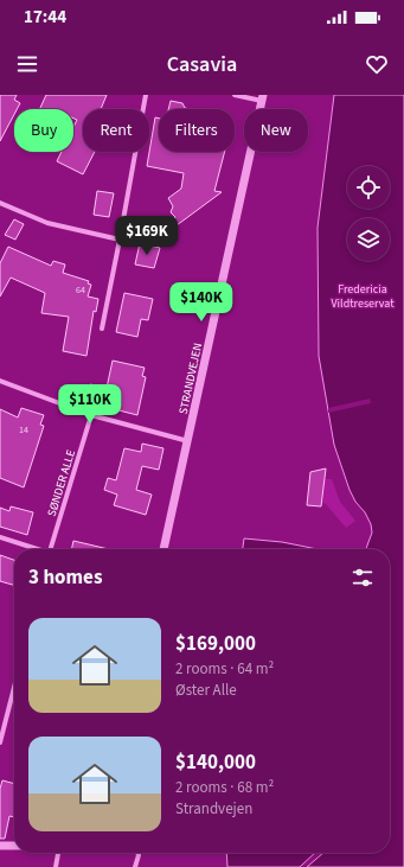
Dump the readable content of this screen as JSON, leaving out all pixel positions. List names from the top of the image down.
{
  "streets": {
    "street": ["STRANDVEJEN", "SØNDER ALLE"]
  },
  "parks": ["Fredericia Vildtreservat"],
  "house_numbers": ["64", "14"],
  "page": {
    "status": "17:44",
    "header": "Casavia",
    "chip": [
      "Buy",
      "Rent",
      "Filters",
      "New"
    ],
    "price": ["$169K", "$140K", "$110K"],
    "heading": "3 homes",
    "list": [
      {
        "name": "$169,000",
        "note": "2 rooms · 64 m² · Øster Alle"
      },
      {
        "name": "$140,000",
        "note": "2 rooms · 68 m² · Strandvejen"
      }
    ]
  }
}
